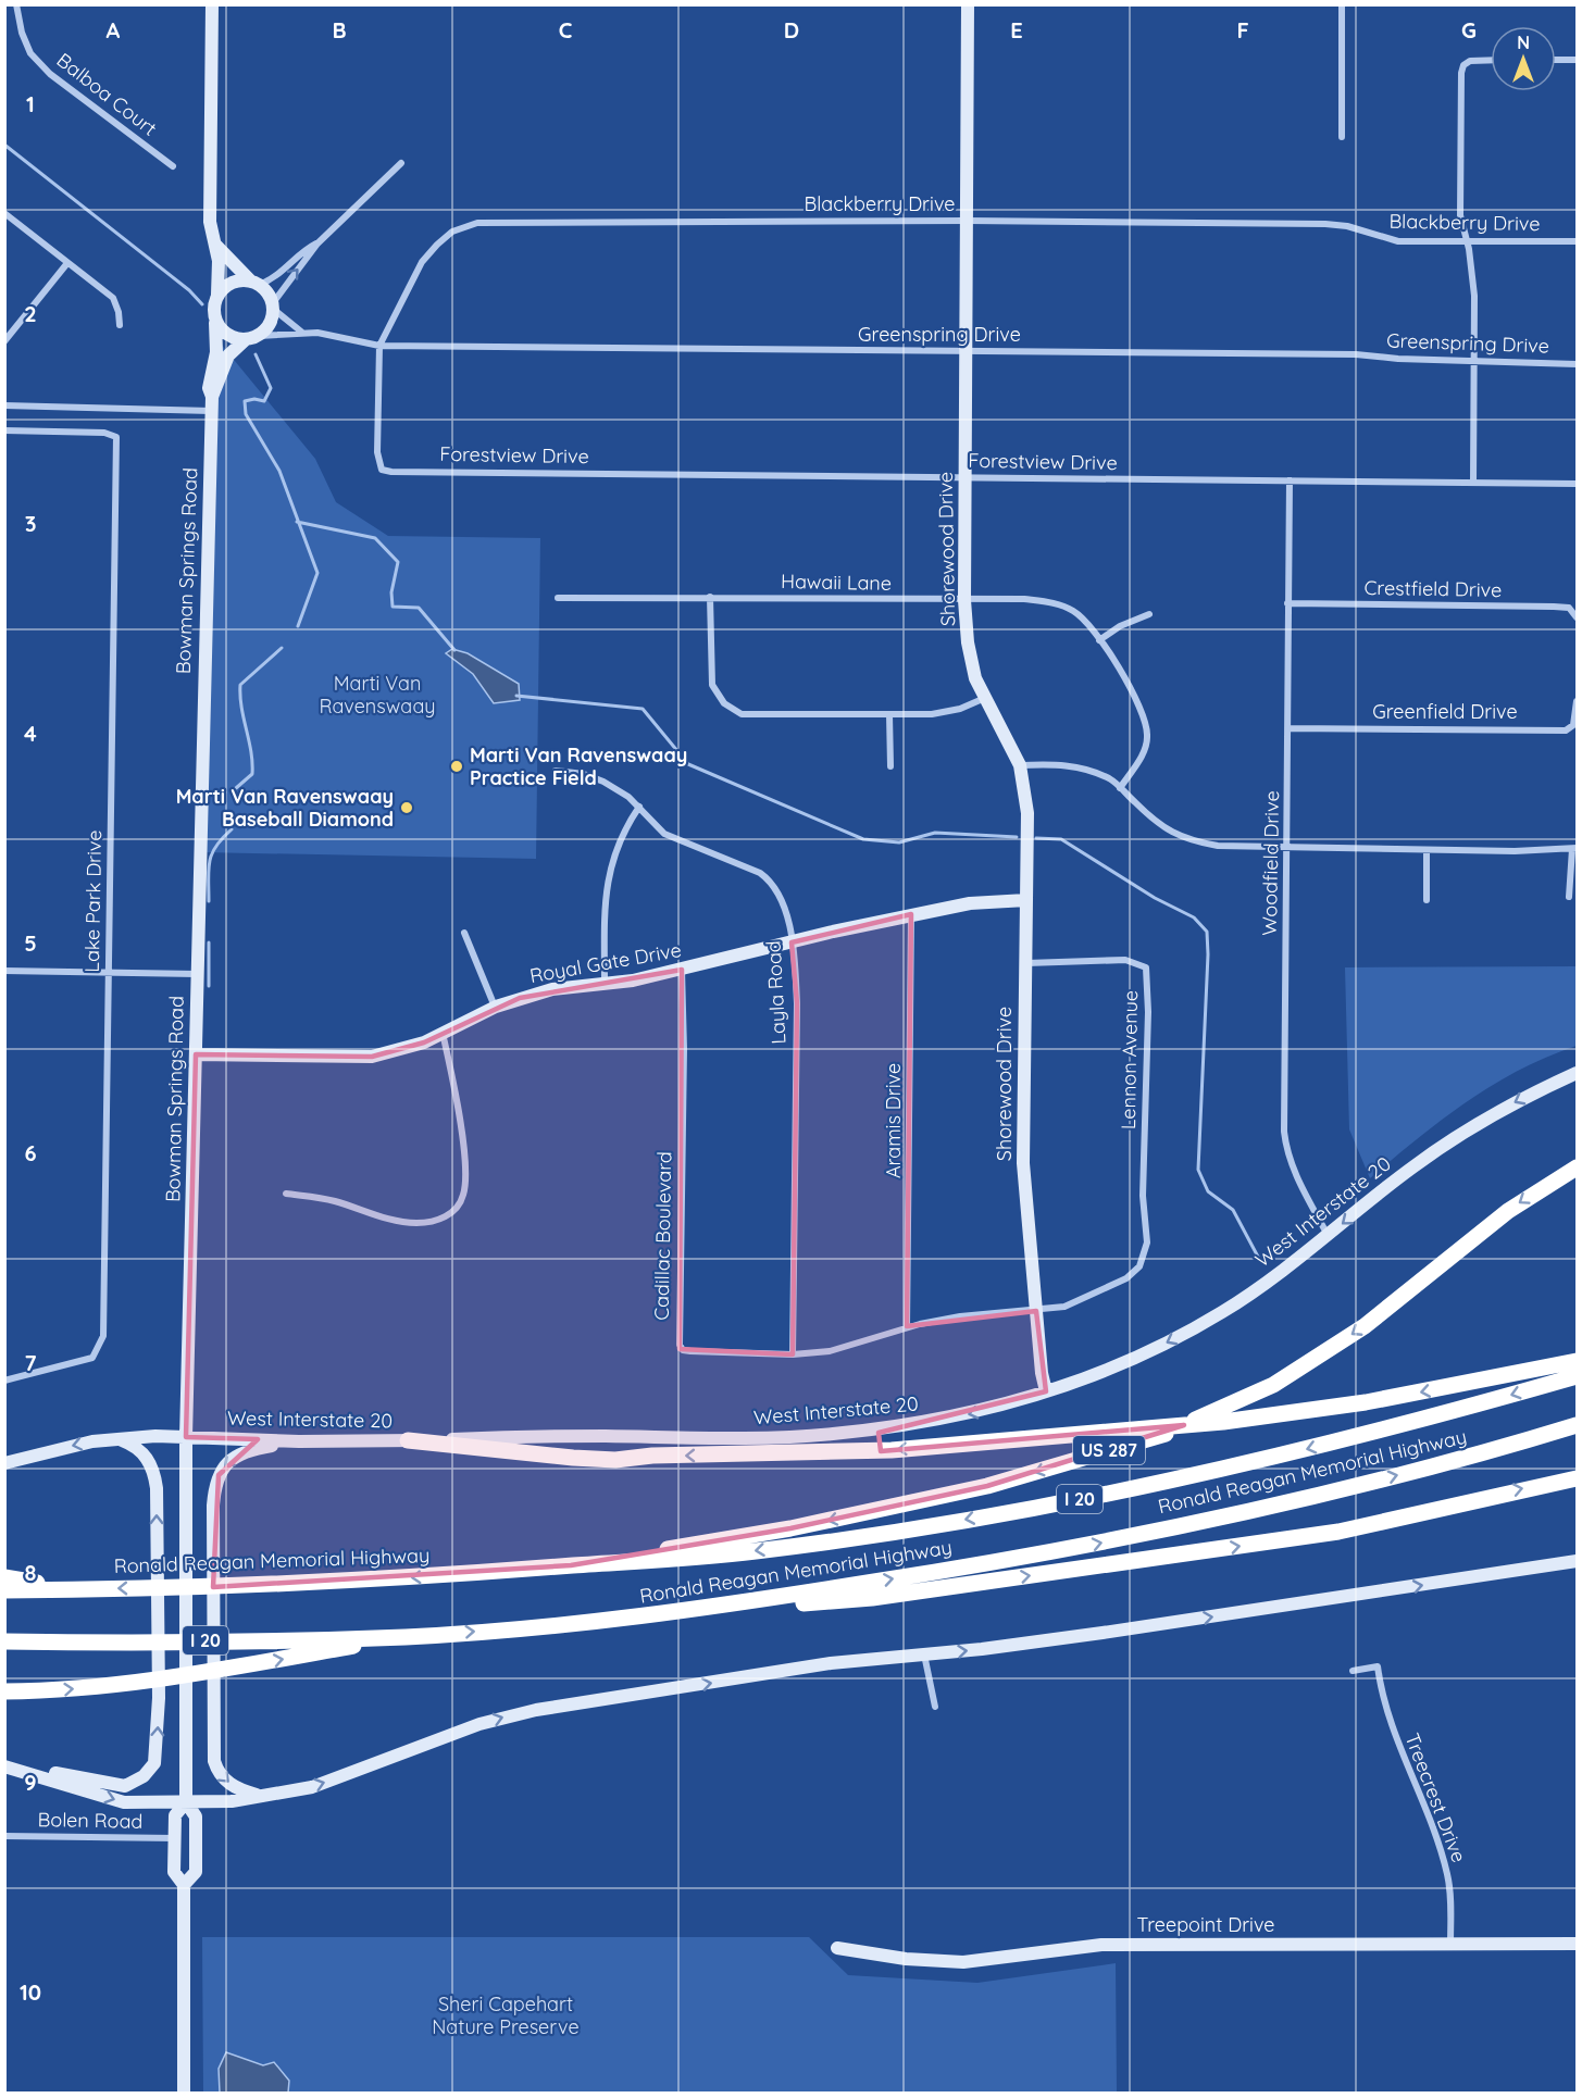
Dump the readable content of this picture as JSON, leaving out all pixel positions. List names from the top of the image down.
{
  "streets": {
    "highway": ["US 287", "Ronald Reagan Memorial Highway", "I 20"],
    "street": [
      "Balboa Court",
      "Blackberry Drive",
      "Greenspring Drive",
      "Forestview Drive",
      "Shorewood Drive",
      "Bowman Springs Road",
      "Hawaii Lane",
      "Crestfield Drive",
      "Greenfield Drive",
      "Woodfield Drive",
      "Lake Park Drive",
      "Royal Gate Drive",
      "Layla Road",
      "Lennon Avenue",
      "Aramis Drive",
      "West Interstate 20",
      "Cadillac Boulevard",
      "Treecrest Drive",
      "Bolen Road",
      "Treepoint Drive"
    ]
  },
  "crossings": [
    ["Blackberry Drive", "Greenspring Drive"],
    ["Blackberry Drive", "Forestview Drive"],
    ["Blackberry Drive", "Shorewood Drive"],
    ["Greenspring Drive", "Shorewood Drive"],
    ["Greenspring Drive", "Bowman Springs Road"],
    ["Forestview Drive", "Shorewood Drive"],
    ["Forestview Drive", "Woodfield Drive"],
    ["Shorewood Drive", "Hawaii Lane"],
    ["Shorewood Drive", "Royal Gate Drive"],
    ["Shorewood Drive", "Lennon Avenue"],
    ["Shorewood Drive", "West Interstate 20"],
    ["Shorewood Drive", "Cadillac Boulevard"],
    ["Bowman Springs Road", "Royal Gate Drive"],
    ["Bowman Springs Road", "West Interstate 20"],
    ["Crestfield Drive", "Woodfield Drive"],
    ["Greenfield Drive", "Woodfield Drive"],
    ["Woodfield Drive", "West Interstate 20"],
    ["Royal Gate Drive", "Layla Road"],
    ["Royal Gate Drive", "Aramis Drive"],
    ["Royal Gate Drive", "Cadillac Boulevard"],
    ["Layla Road", "Cadillac Boulevard"],
    ["Lennon Avenue", "Cadillac Boulevard"],
    ["Aramis Drive", "Cadillac Boulevard"],
    ["US 287", "Ronald Reagan Memorial Highway"],
    ["Treecrest Drive", "Treepoint Drive"]
  ],
  "one_way": ["West Interstate 20"],
  "parks": ["Marti Van Ravenswaay", "Sheri Capehart Nature Preserve"],
  "places": ["Marti Van Ravenswaay Practice Field", "Marti Van Ravenswaay Baseball Diamond"],
  "north": "top",
  "grid": {
    "columns": [
      "A",
      "B",
      "C",
      "D",
      "E",
      "F",
      "G"
    ],
    "rows": [
      "1",
      "2",
      "3",
      "4",
      "5",
      "6",
      "7",
      "8",
      "9",
      "10"
    ]
  }
}
